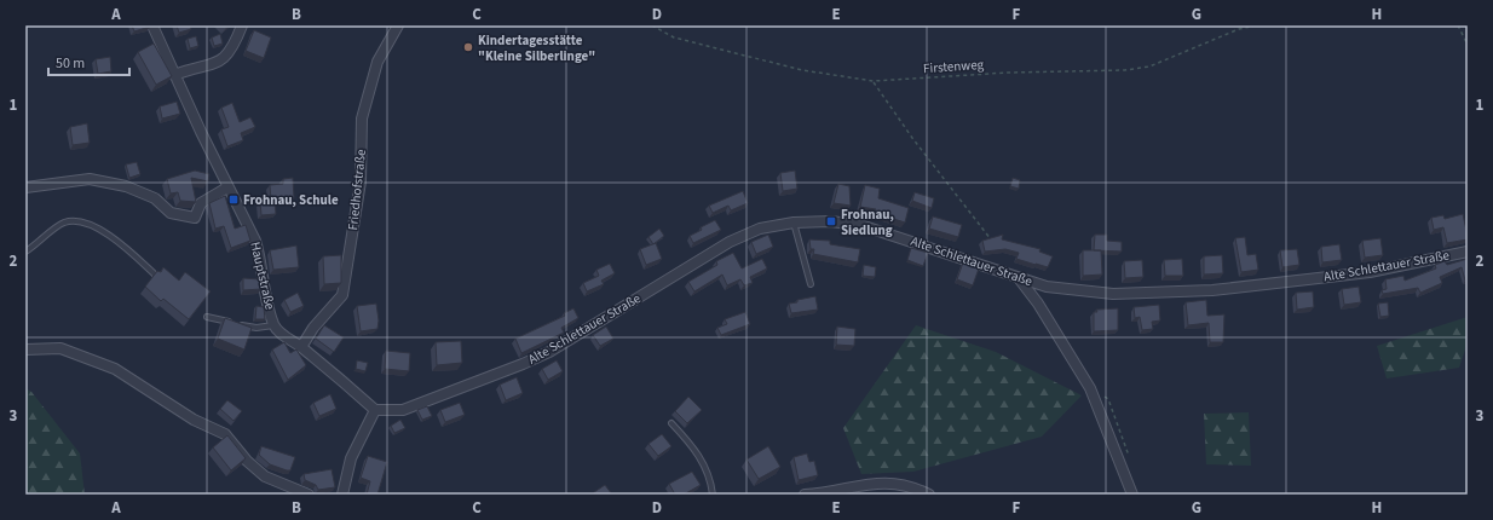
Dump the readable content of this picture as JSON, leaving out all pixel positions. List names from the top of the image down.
{
  "streets": {
    "street": ["Friedhofstraße", "Alte Schlettauer Straße", "Hauptstraße"],
    "path": ["Firstenweg"]
  },
  "crossings": [
    ["Friedhofstraße", "Hauptstraße"],
    ["Alte Schlettauer Straße", "Hauptstraße"]
  ],
  "places": {
    "other": ["Kindertagesstätte \"Kleine Silberlinge\""],
    "transit": ["Frohnau, Schule", "Frohnau, Siedlung"]
  },
  "scale_bar": "50 m",
  "grid": {
    "columns": [
      "A",
      "B",
      "C",
      "D",
      "E",
      "F",
      "G",
      "H"
    ],
    "rows": ["1", "2", "3"]
  }
}
